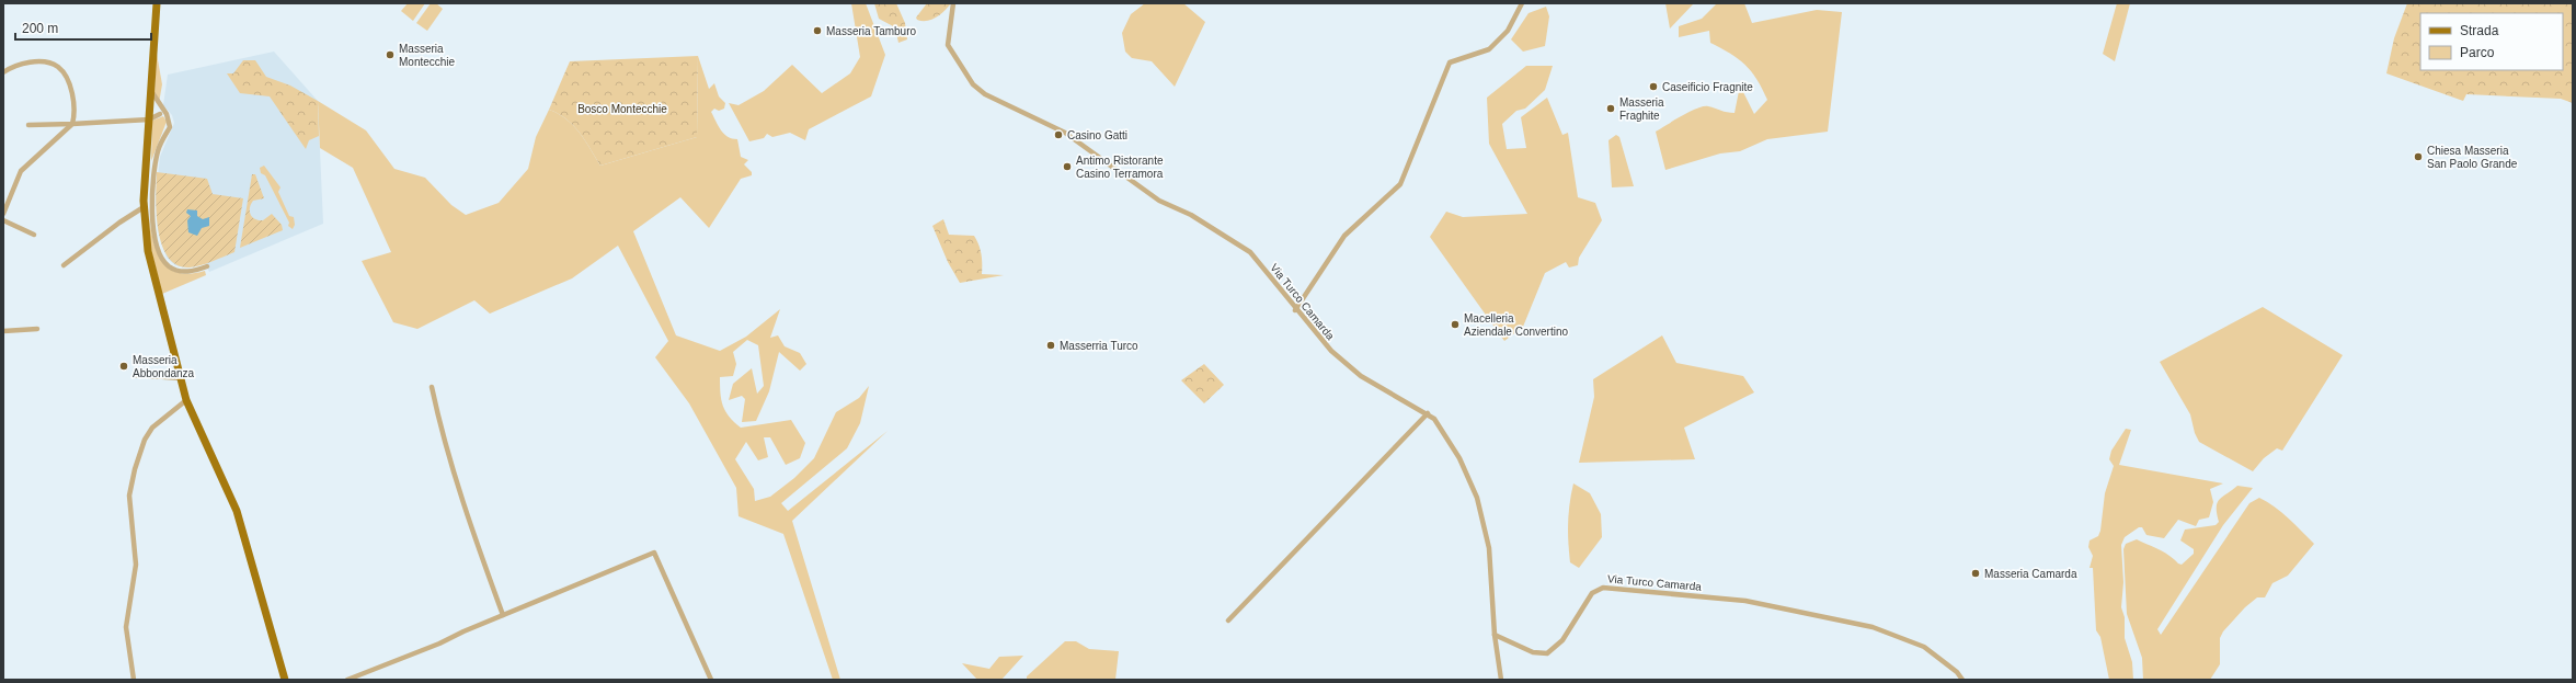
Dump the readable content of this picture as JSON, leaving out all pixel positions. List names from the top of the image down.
{
  "streets": {
    "street": ["Via Turco Camarda"]
  },
  "parks": ["Bosco Montecchie"],
  "places": [
    "Masseria Tamburo",
    "Masseria Montecchie",
    "Caseificio Fragnite",
    "Masseria Fraghite",
    "Casino Gatti",
    "Chiesa Masseria San Paolo Grande",
    "Antimo Ristorante Casino Terramora",
    "Macelleria Aziendale Convertino",
    "Masserria Turco",
    "Masseria Abbondanza",
    "Masseria Camarda"
  ],
  "legend": ["Strada", "Parco"],
  "scale_bar": "200 m"
}
